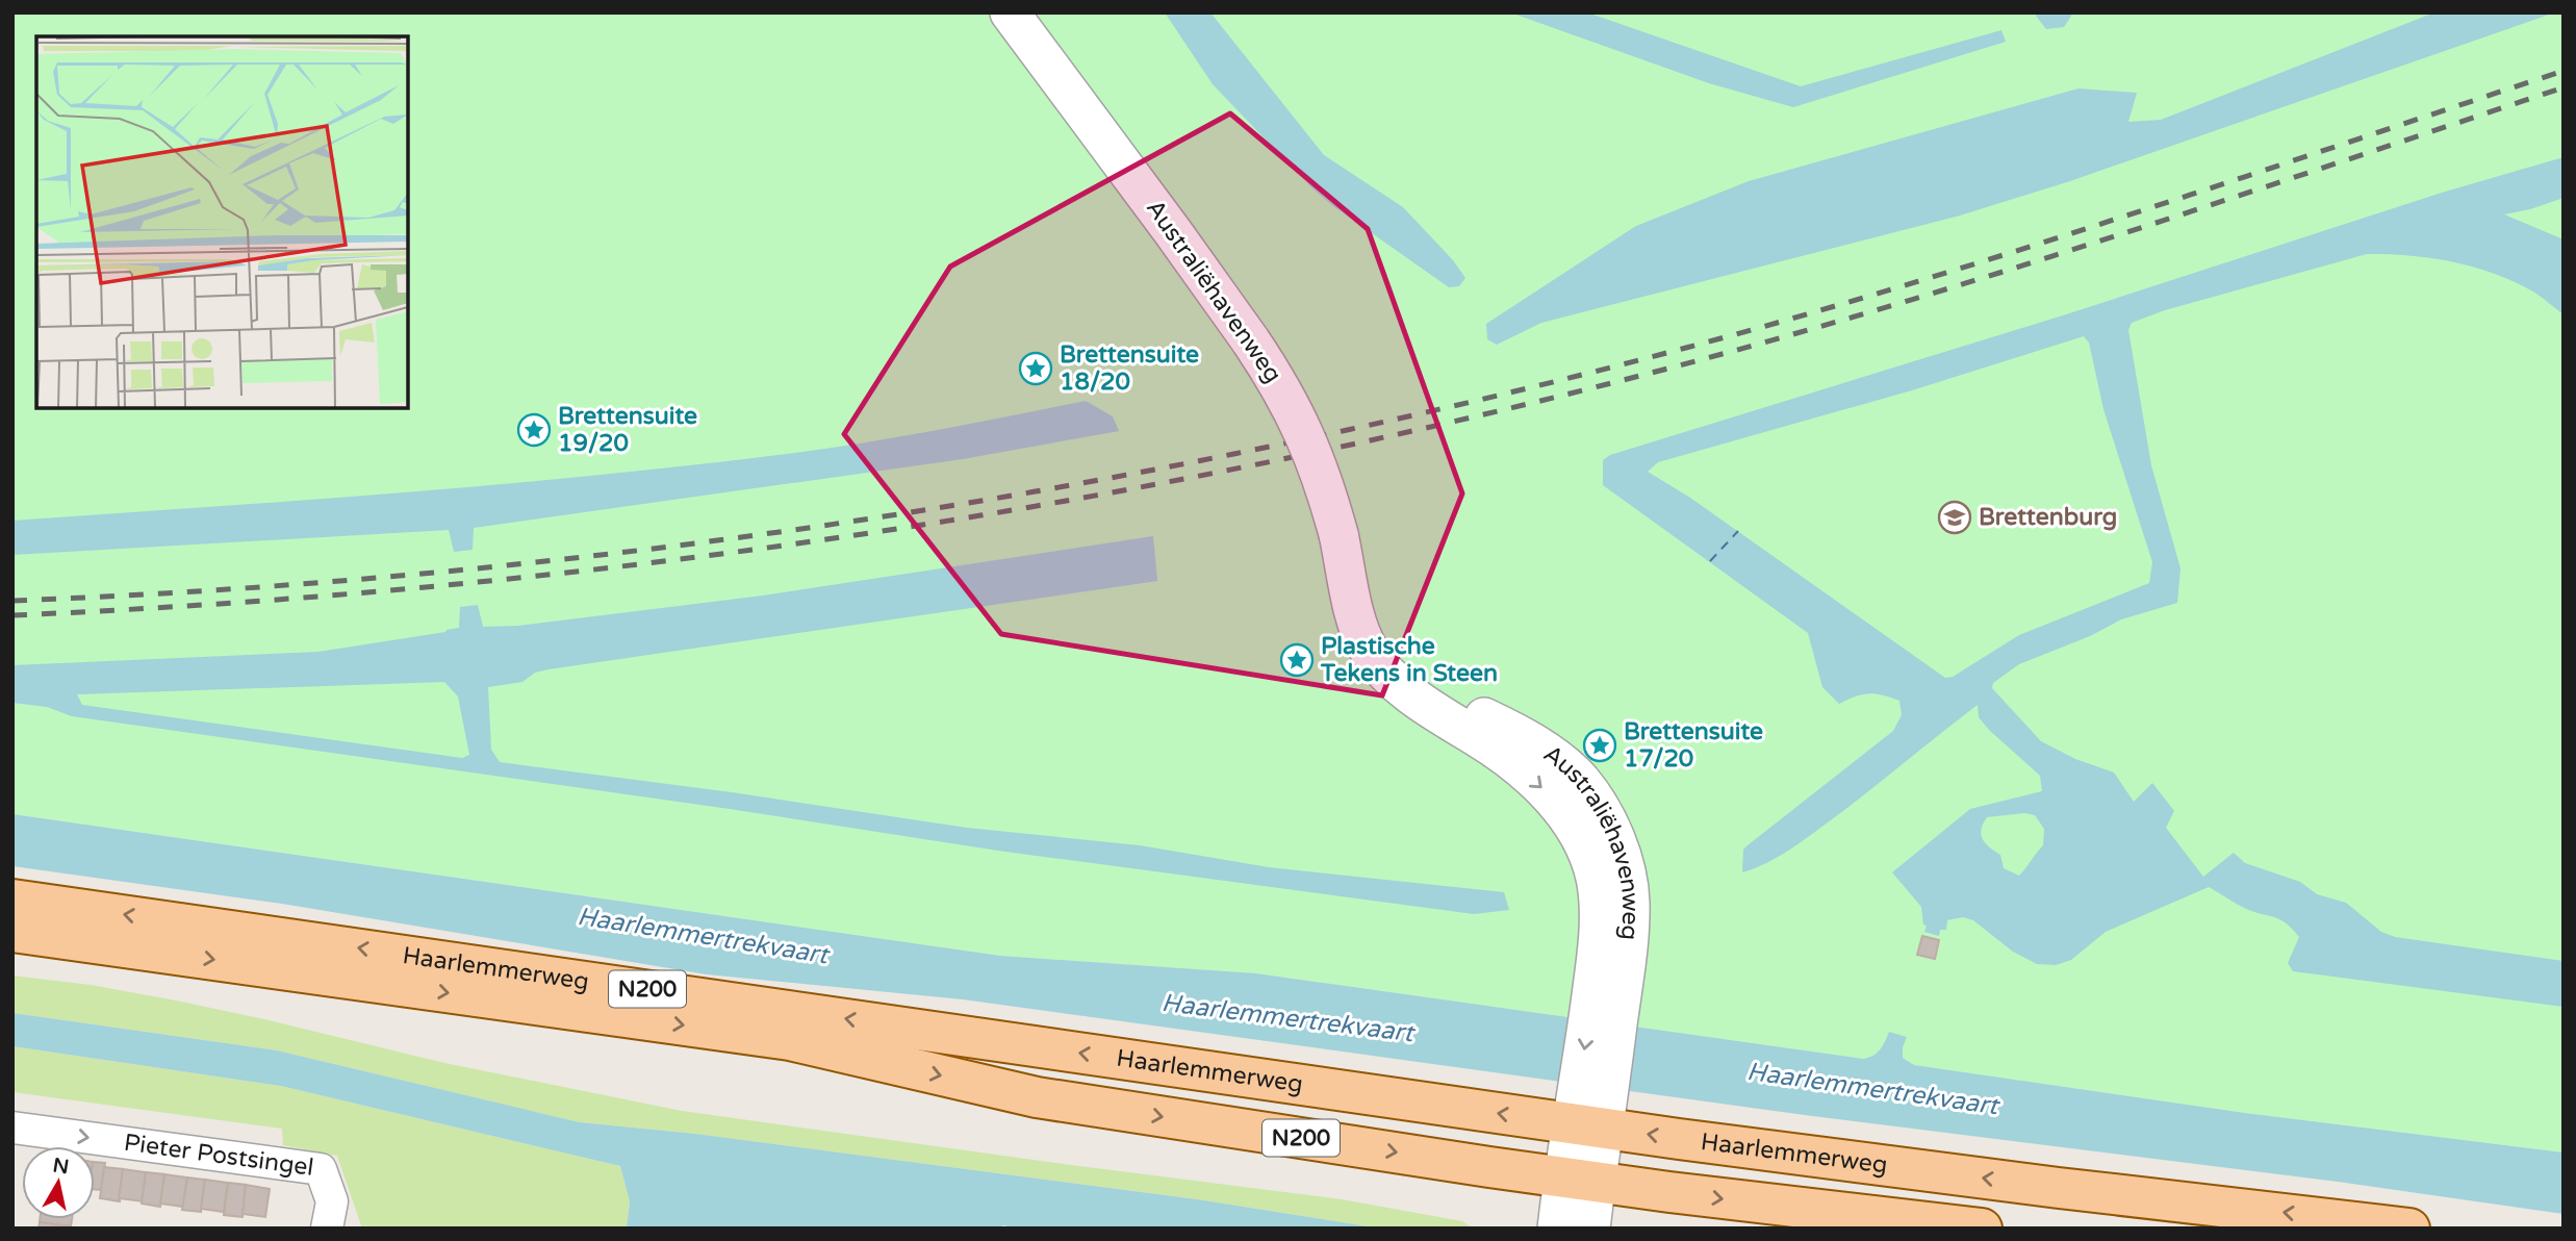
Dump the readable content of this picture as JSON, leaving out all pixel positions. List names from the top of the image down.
{
  "streets": {
    "main road": ["Haarlemmerweg", "N200"],
    "street": ["Australiëhavenweg", "Pieter Postsingel"]
  },
  "crossings": [
    ["Australiëhavenweg", "Haarlemmerweg"]
  ],
  "one_way": ["Pieter Postsingel"],
  "water": ["Haarlemmertrekvaart"],
  "places": {
    "place": [
      "Brettensuite 18/20",
      "Brettensuite 19/20",
      "Plastische Tekens in Steen",
      "Brettensuite 17/20"
    ],
    "school or university": ["Brettenburg"]
  },
  "north": "top"
}
